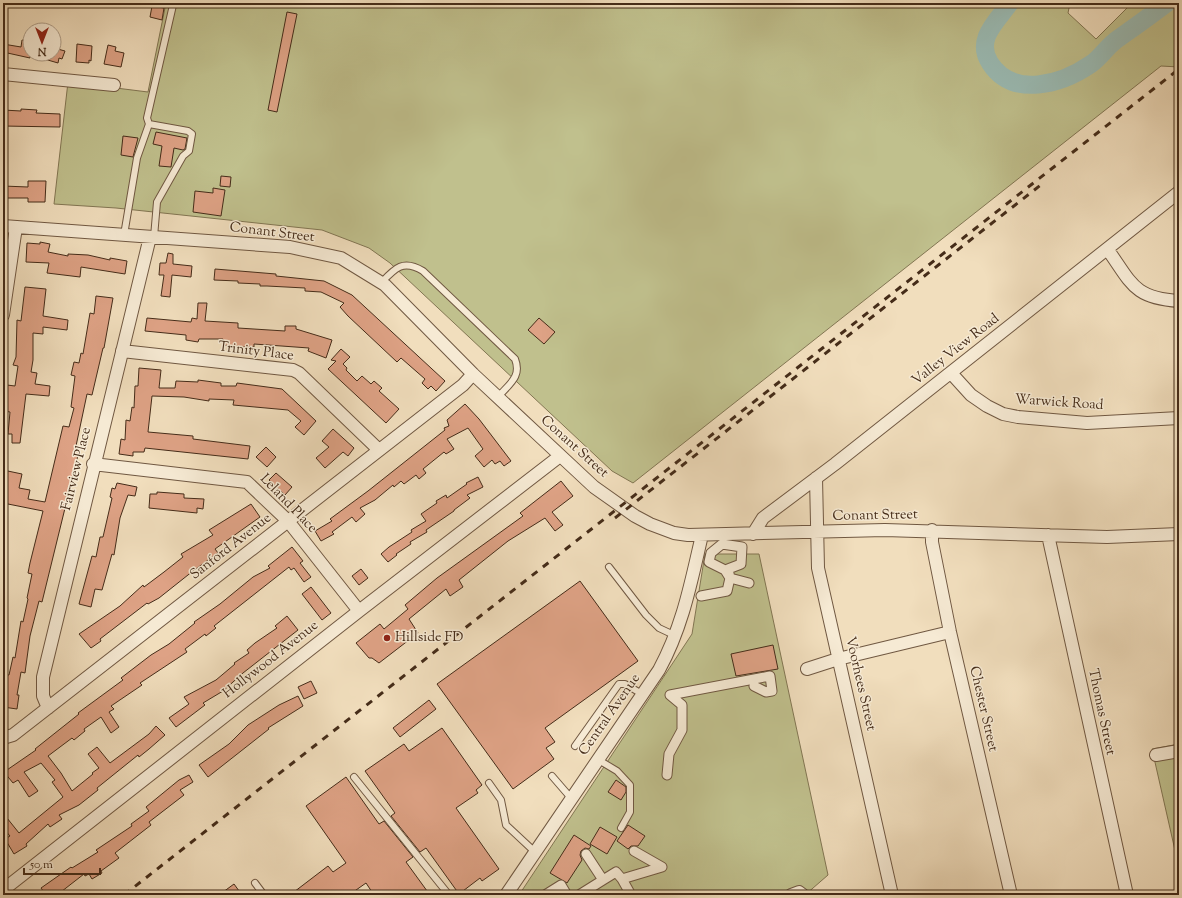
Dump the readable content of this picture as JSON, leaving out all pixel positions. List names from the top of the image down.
{
  "streets": {
    "street": [
      "Conant Street",
      "Valley View Road",
      "Trinity Place",
      "Warwick Road",
      "Fairview Place",
      "Leland Place",
      "Sanford Avenue",
      "Hollywood Avenue",
      "Voorhees Street",
      "Chester Street",
      "Thomas Street",
      "Central Avenue"
    ]
  },
  "crossings": [
    ["Conant Street", "Valley View Road"],
    ["Conant Street", "Fairview Place"],
    ["Conant Street", "Sanford Avenue"],
    ["Conant Street", "Hollywood Avenue"],
    ["Conant Street", "Voorhees Street"],
    ["Conant Street", "Chester Street"],
    ["Conant Street", "Thomas Street"],
    ["Conant Street", "Central Avenue"],
    ["Valley View Road", "Warwick Road"],
    ["Valley View Road", "Voorhees Street"],
    ["Trinity Place", "Fairview Place"],
    ["Trinity Place", "Sanford Avenue"],
    ["Fairview Place", "Leland Place"],
    ["Fairview Place", "Sanford Avenue"],
    ["Leland Place", "Sanford Avenue"],
    ["Leland Place", "Hollywood Avenue"]
  ],
  "places": ["Hillside FD"],
  "scale_bar": "50 m",
  "north": "bottom"
}
